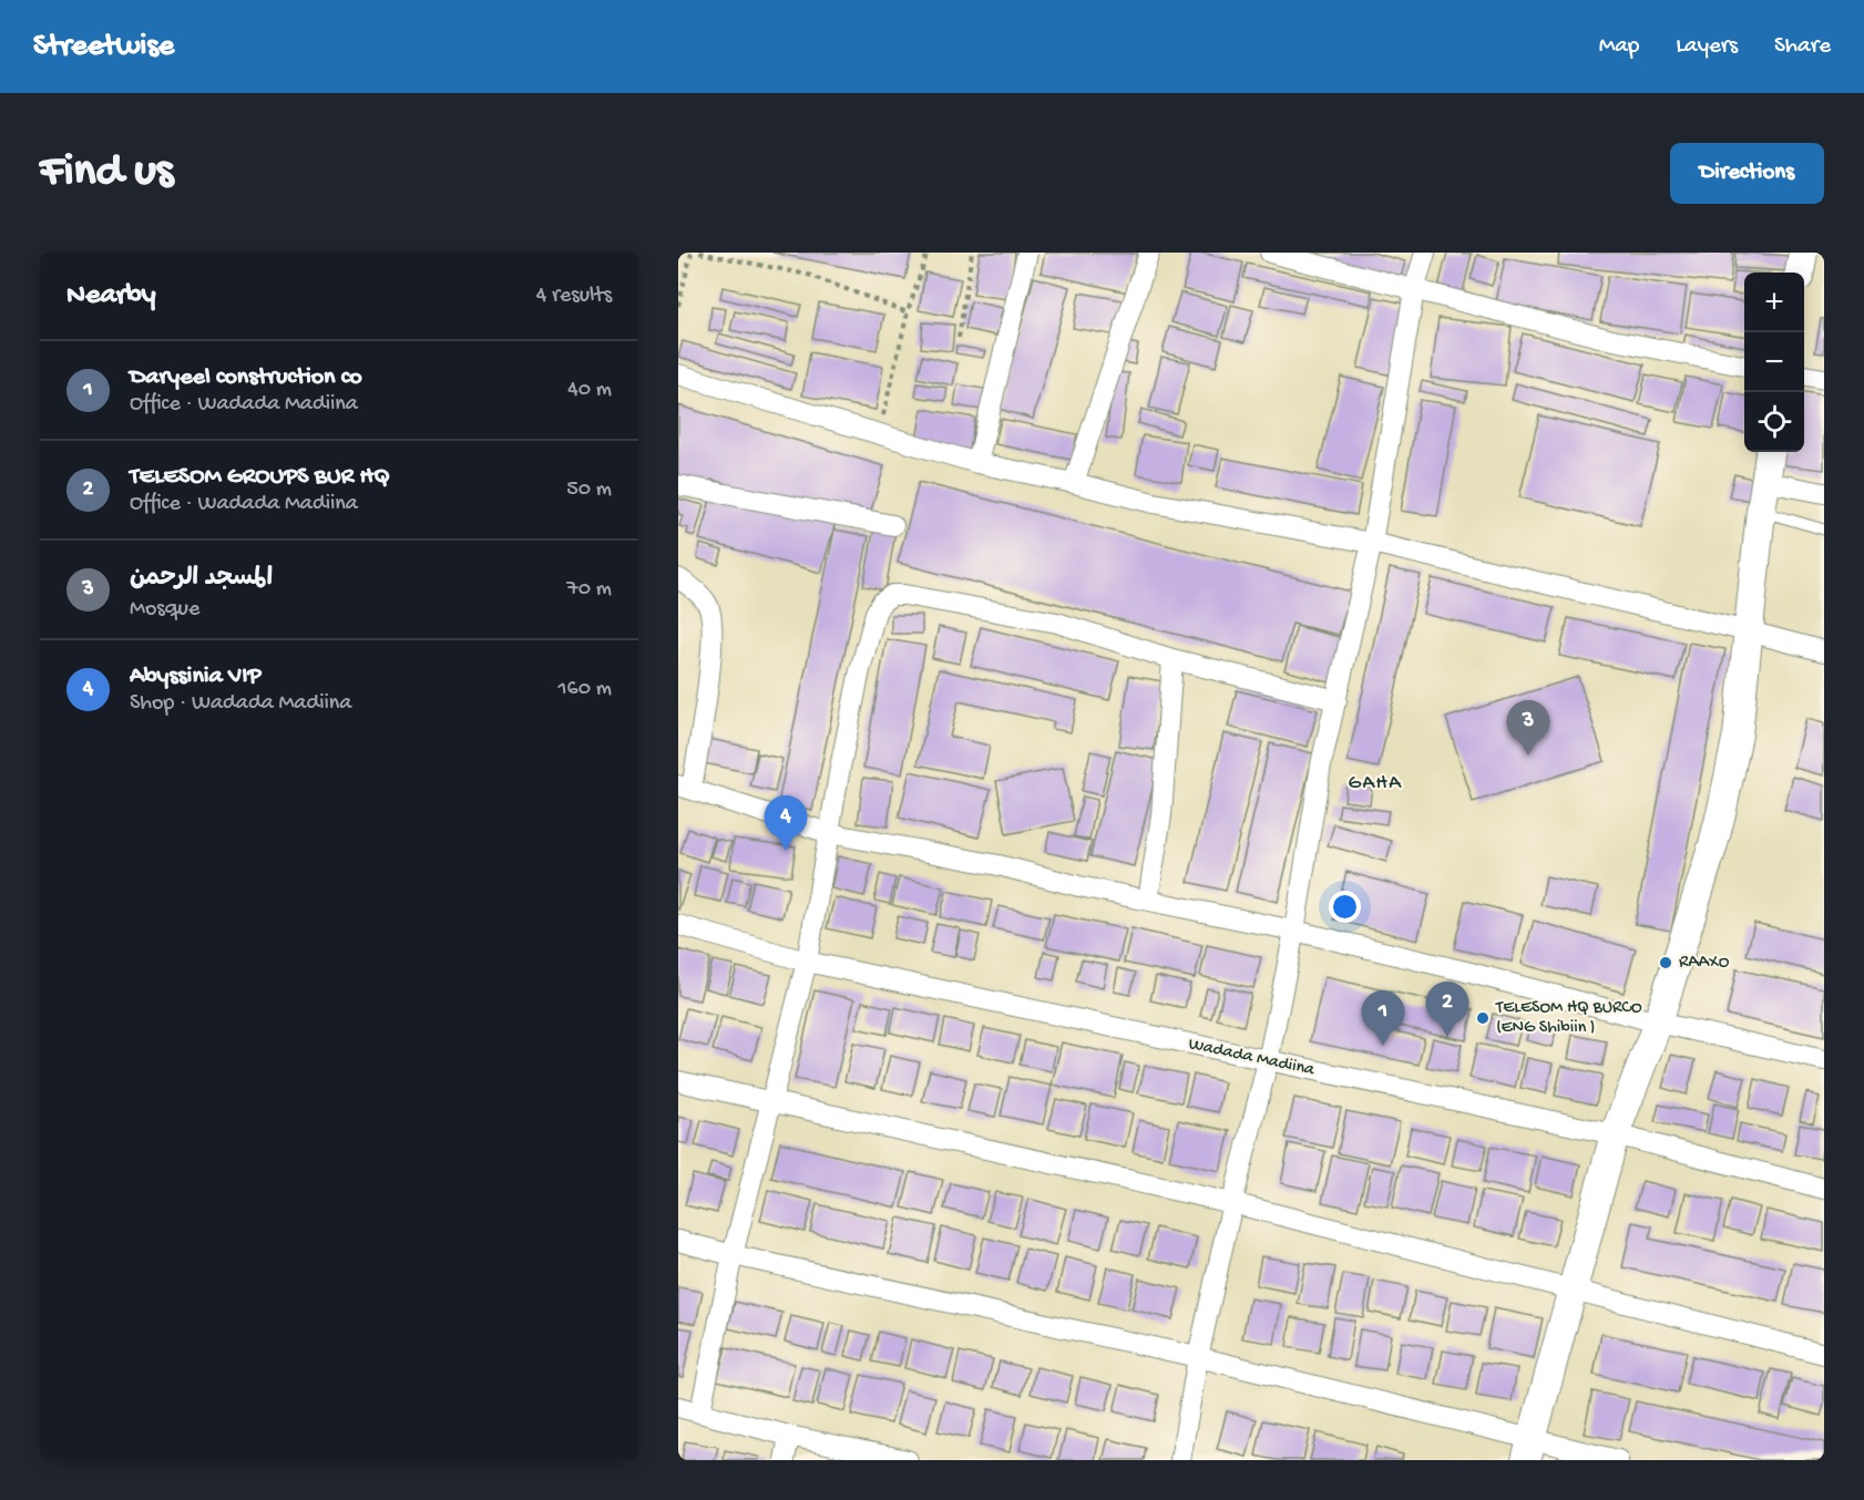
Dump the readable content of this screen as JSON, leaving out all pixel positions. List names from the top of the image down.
{
  "streets": {
    "street": ["Wadada Madiina"]
  },
  "districts": ["GAHA"],
  "places": ["RAAXO", "TELESOM HQ BURCO (ENG Shibiin )"],
  "page": {
    "header": "Streetwise",
    "nav": ["Map", "Layers", "Share"],
    "buttons": "Directions",
    "title": "Find us",
    "heading": ["Nearby", "4 results"],
    "map_buttons": ["+", "−"],
    "list": [
      {
        "mark": "1",
        "name": "Daryeel construction co",
        "note": "Office · Wadada Madiina",
        "value": "40 m"
      },
      {
        "mark": "2",
        "name": "TELESOM GROUPS BUR HQ",
        "note": "Office · Wadada Madiina",
        "value": "50 m"
      },
      {
        "mark": "3",
        "name": "المسجد الرحمن",
        "note": "Mosque",
        "value": "70 m"
      },
      {
        "mark": "4",
        "name": "Abyssinia VIP",
        "note": "Shop · Wadada Madiina",
        "value": "160 m"
      }
    ],
    "pins": [
      "3",
      "4",
      "2",
      "1"
    ]
  }
}
